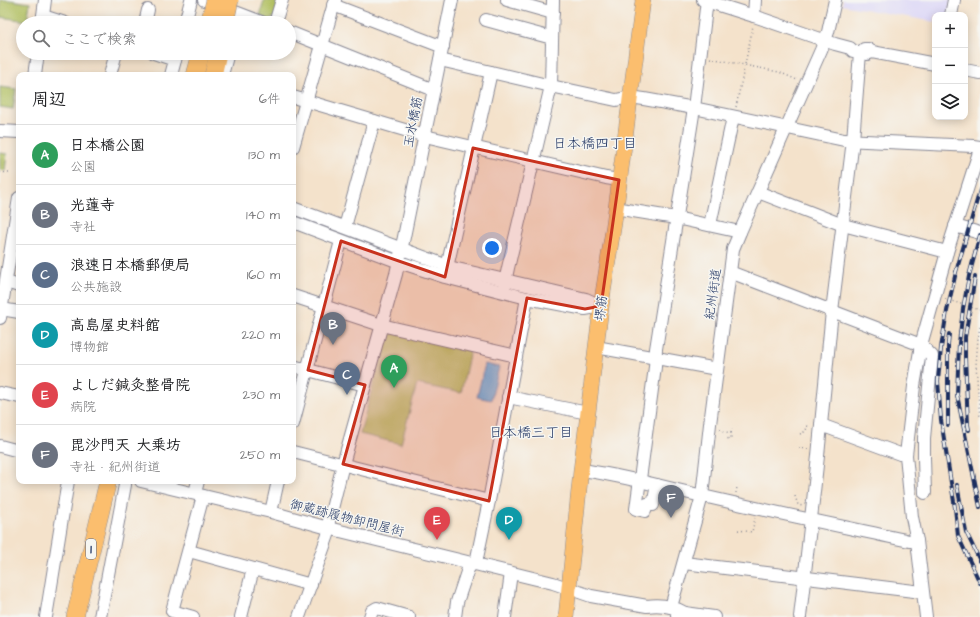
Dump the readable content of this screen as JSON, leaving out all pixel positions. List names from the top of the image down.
{
  "streets": {
    "highway": ["1"],
    "main road": ["堺筋"],
    "street": ["玉水橋筋", "紀州街道", "御蔵跡履物卸問屋街"]
  },
  "crossings": [
    ["玉水橋筋", "御蔵跡履物卸問屋街"],
    ["紀州街道", "御蔵跡履物卸問屋街"],
    ["堺筋", "御蔵跡履物卸問屋街"]
  ],
  "districts": ["日本橋四丁目", "日本橋三丁目"],
  "page": {
    "map_buttons": ["+", "−"],
    "search": "ここで検索",
    "heading": ["周辺", "6件"],
    "list": [
      {
        "mark": "A",
        "name": "日本橋公園",
        "note": "公園",
        "value": "130 m"
      },
      {
        "mark": "B",
        "name": "光蓮寺",
        "note": "寺社",
        "value": "140 m"
      },
      {
        "mark": "C",
        "name": "浪速日本橋郵便局",
        "note": "公共施設",
        "value": "160 m"
      },
      {
        "mark": "D",
        "name": "高島屋史料館",
        "note": "博物館",
        "value": "220 m"
      },
      {
        "mark": "E",
        "name": "よしだ鍼灸整骨院",
        "note": "病院",
        "value": "230 m"
      },
      {
        "mark": "F",
        "name": "毘沙門天 大乗坊",
        "note": "寺社 · 紀州街道",
        "value": "250 m"
      }
    ],
    "pins": [
      "B",
      "A",
      "C",
      "F",
      "D",
      "E"
    ]
  }
}
